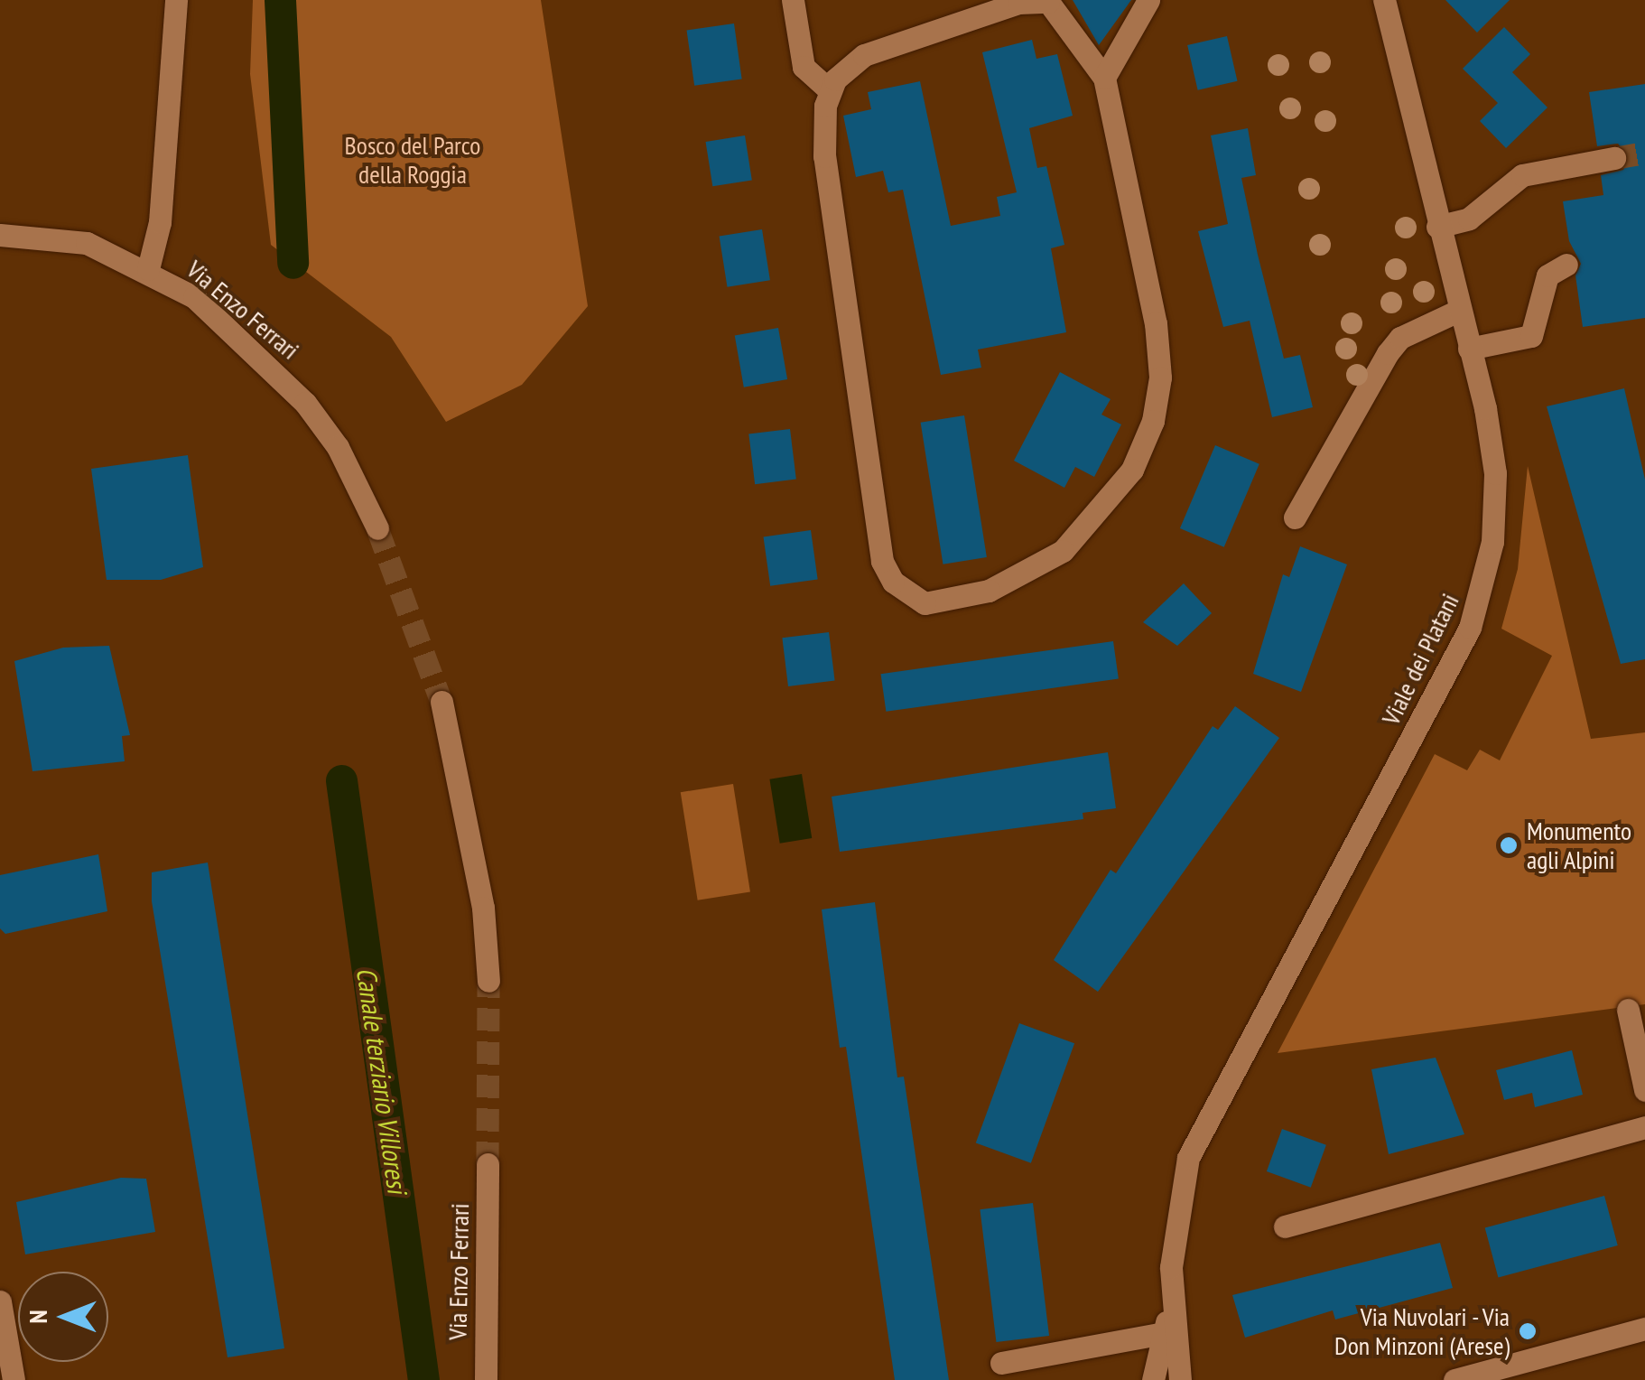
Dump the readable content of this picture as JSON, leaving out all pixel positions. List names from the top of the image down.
{
  "streets": {
    "street": ["Via Enzo Ferrari", "Viale dei Platani"]
  },
  "water": ["Canale terziario Villoresi"],
  "parks": ["Bosco del Parco della Roggia"],
  "places": ["Monumento agli Alpini", "Via Nuvolari - Via Don Minzoni (Arese)"],
  "north": "left"
}
